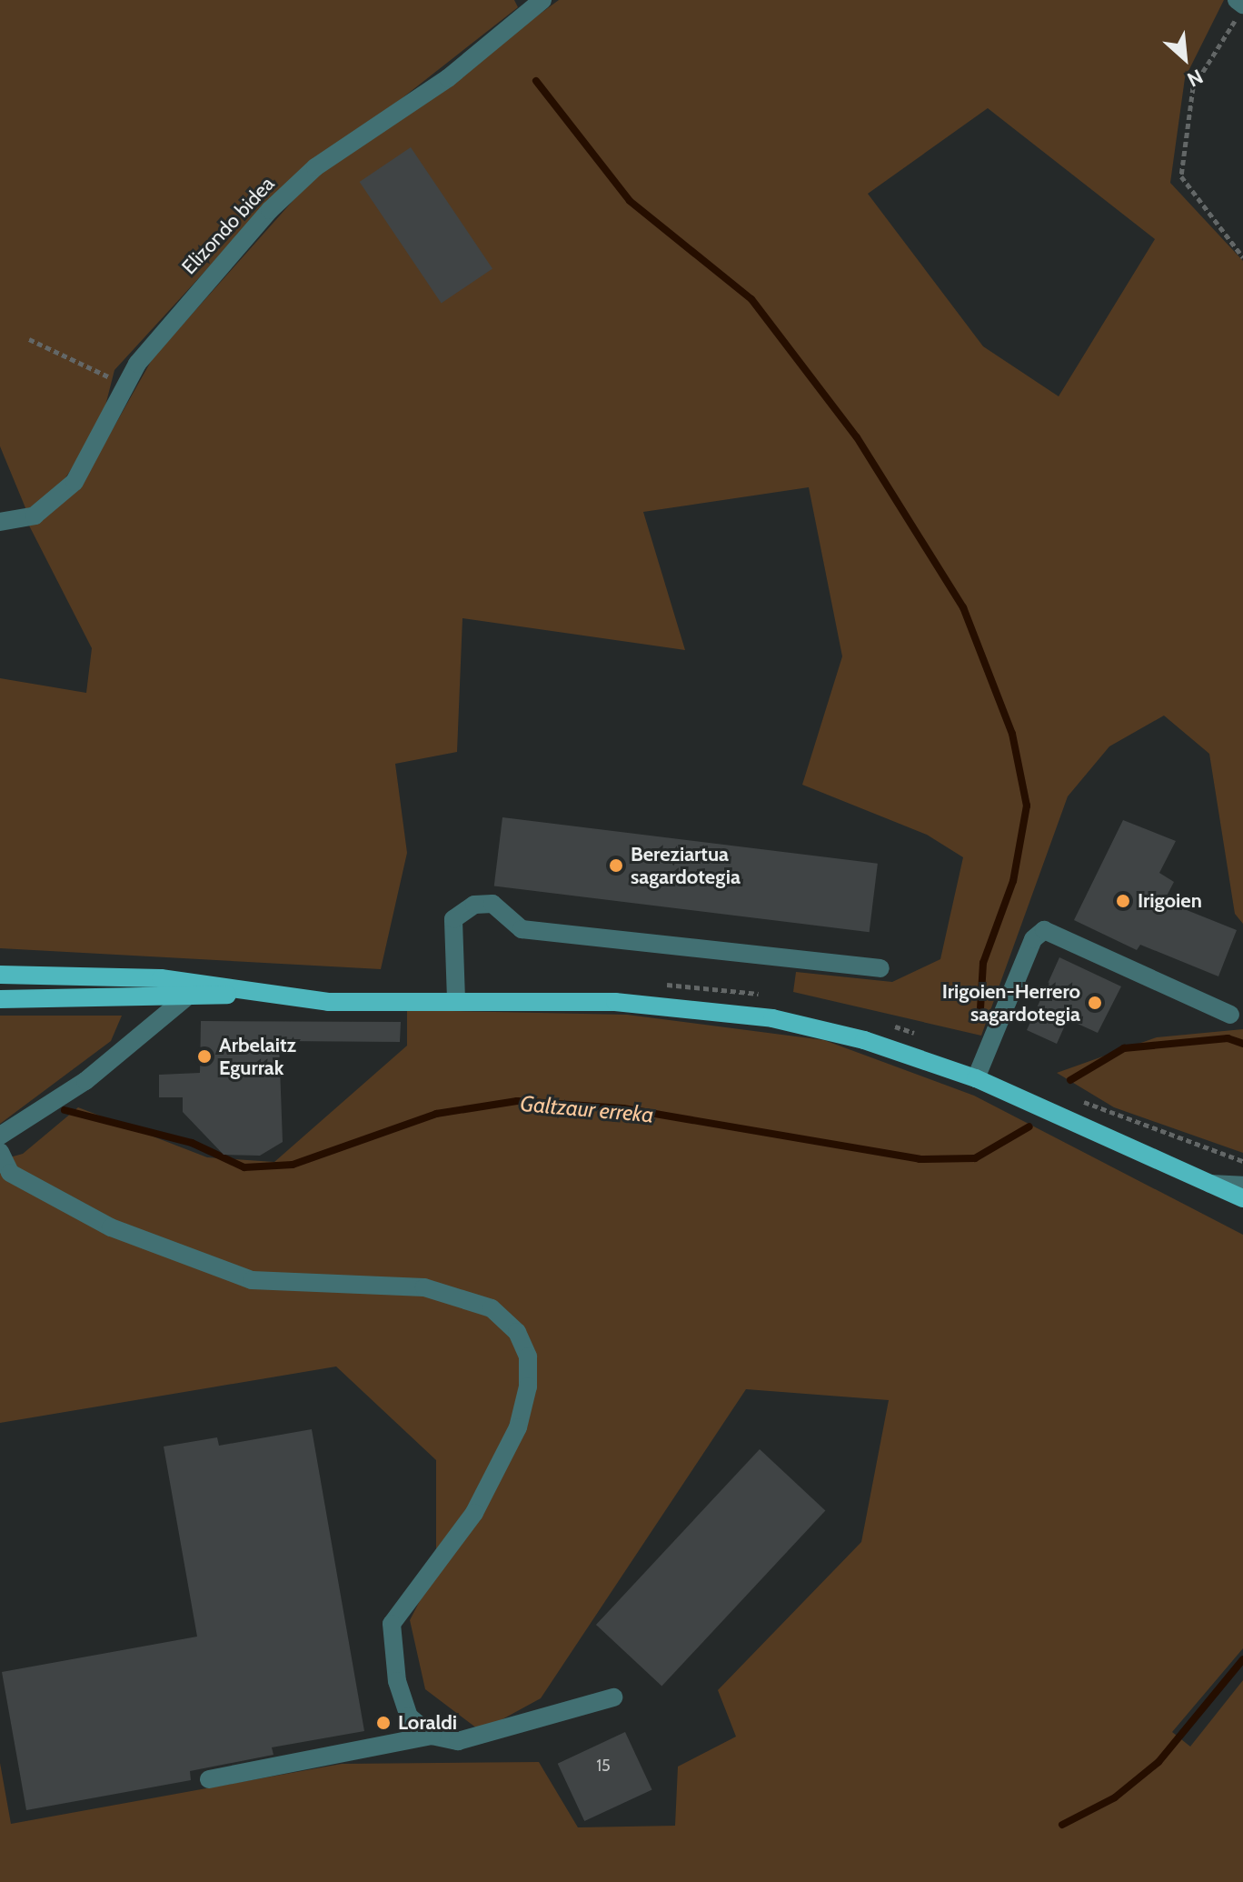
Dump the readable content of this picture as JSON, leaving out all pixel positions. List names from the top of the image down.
{
  "streets": {
    "street": ["Elizondo bidea"]
  },
  "water": ["Galtzaur erreka"],
  "places": [
    "Bereziartua sagardotegia",
    "Irigoien",
    "Irigoien-Herrero sagardotegia",
    "Arbelaitz Egurrak",
    "Loraldi"
  ],
  "house_numbers": ["15"],
  "north": "bottom right"
}
